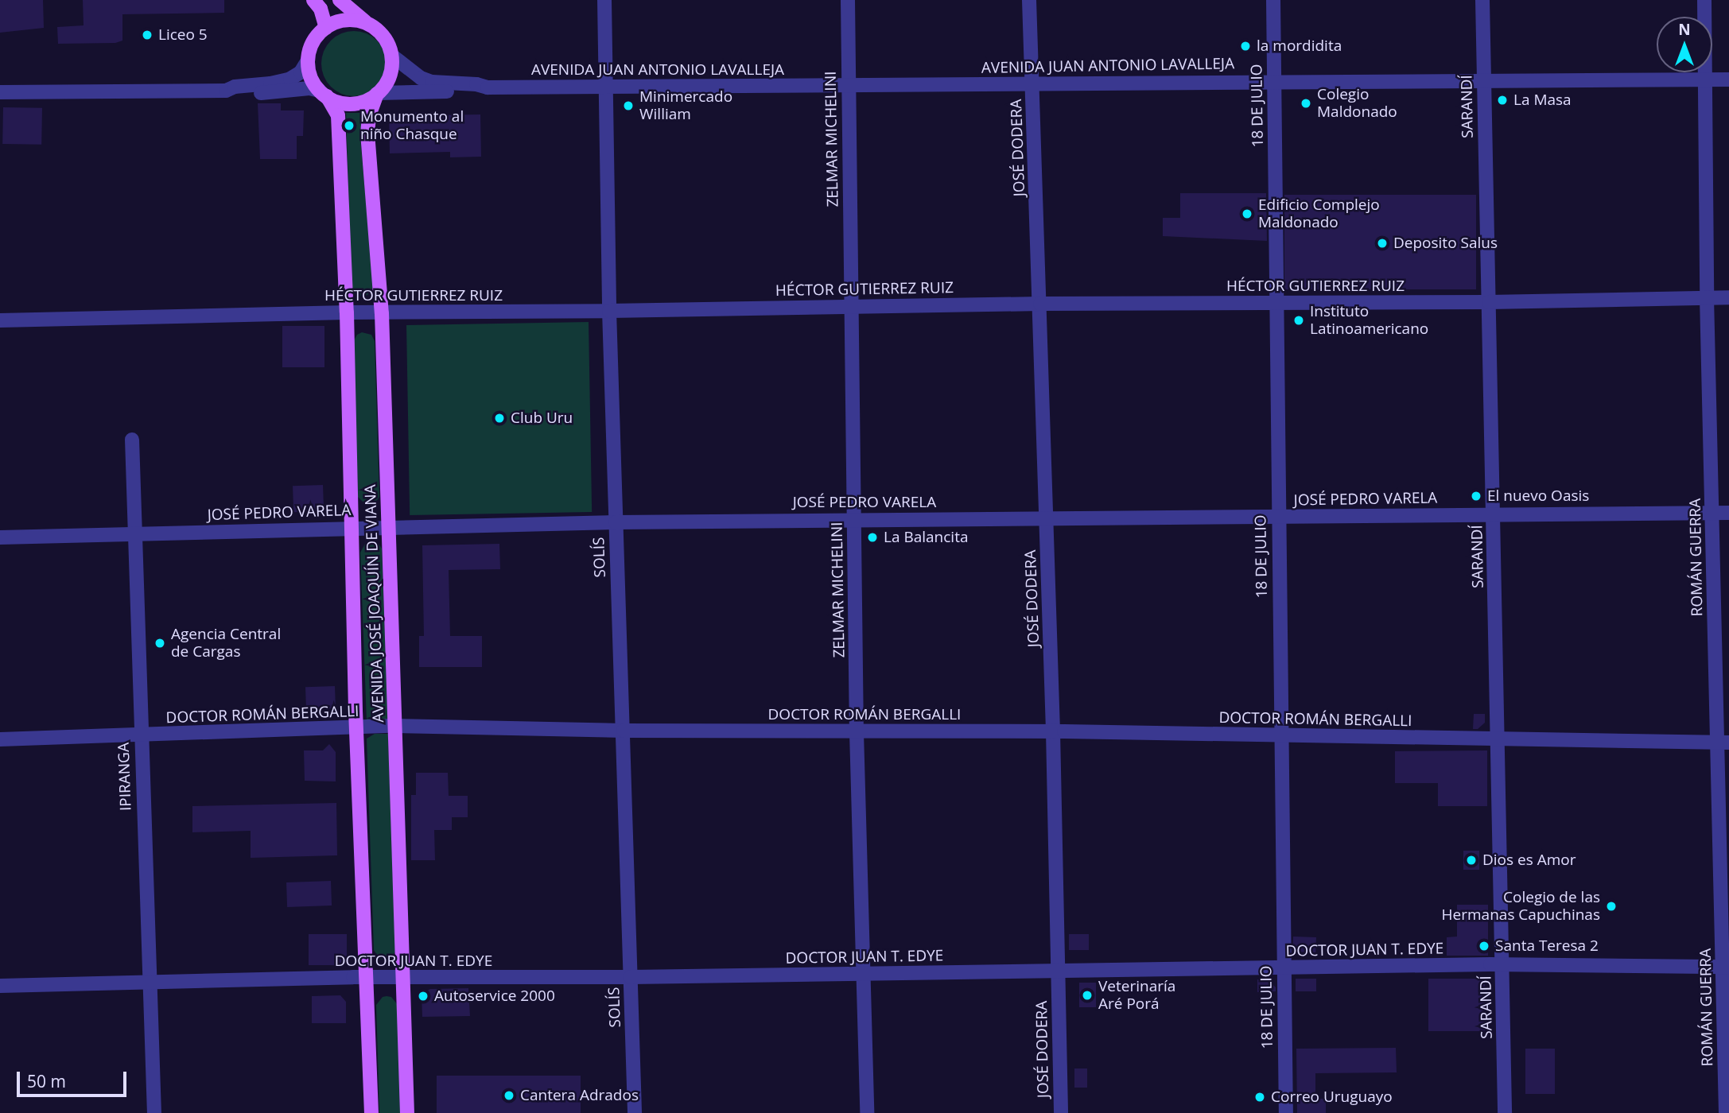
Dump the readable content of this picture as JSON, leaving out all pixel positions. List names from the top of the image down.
{
  "streets": {
    "main road": ["AVENIDA JOSÉ JOAQUÍN DE VIANA"],
    "street": [
      "AVENIDA JUAN ANTONIO LAVALLEJA",
      "18 DE JULIO",
      "SARANDÍ",
      "ZELMAR MICHELINI",
      "JOSÉ DODERA",
      "HÉCTOR GUTIERREZ RUIZ",
      "JOSÉ PEDRO VARELA",
      "SOLÍS",
      "ROMÁN GUERRA",
      "DOCTOR ROMÁN BERGALLI",
      "IPIRANGA",
      "DOCTOR JUAN T. EDYE"
    ]
  },
  "crossings": [
    ["AVENIDA JUAN ANTONIO LAVALLEJA", "18 DE JULIO"],
    ["AVENIDA JUAN ANTONIO LAVALLEJA", "SARANDÍ"],
    ["AVENIDA JUAN ANTONIO LAVALLEJA", "ZELMAR MICHELINI"],
    ["AVENIDA JUAN ANTONIO LAVALLEJA", "JOSÉ DODERA"],
    ["AVENIDA JUAN ANTONIO LAVALLEJA", "SOLÍS"],
    ["AVENIDA JUAN ANTONIO LAVALLEJA", "ROMÁN GUERRA"],
    ["AVENIDA JUAN ANTONIO LAVALLEJA", "AVENIDA JOSÉ JOAQUÍN DE VIANA"],
    ["18 DE JULIO", "HÉCTOR GUTIERREZ RUIZ"],
    ["18 DE JULIO", "JOSÉ PEDRO VARELA"],
    ["18 DE JULIO", "DOCTOR ROMÁN BERGALLI"],
    ["18 DE JULIO", "DOCTOR JUAN T. EDYE"],
    ["SARANDÍ", "HÉCTOR GUTIERREZ RUIZ"],
    ["SARANDÍ", "JOSÉ PEDRO VARELA"],
    ["SARANDÍ", "DOCTOR ROMÁN BERGALLI"],
    ["SARANDÍ", "DOCTOR JUAN T. EDYE"],
    ["ZELMAR MICHELINI", "HÉCTOR GUTIERREZ RUIZ"],
    ["ZELMAR MICHELINI", "JOSÉ PEDRO VARELA"],
    ["ZELMAR MICHELINI", "DOCTOR ROMÁN BERGALLI"],
    ["ZELMAR MICHELINI", "DOCTOR JUAN T. EDYE"],
    ["JOSÉ DODERA", "HÉCTOR GUTIERREZ RUIZ"],
    ["JOSÉ DODERA", "JOSÉ PEDRO VARELA"],
    ["JOSÉ DODERA", "DOCTOR ROMÁN BERGALLI"],
    ["JOSÉ DODERA", "DOCTOR JUAN T. EDYE"],
    ["HÉCTOR GUTIERREZ RUIZ", "SOLÍS"],
    ["HÉCTOR GUTIERREZ RUIZ", "ROMÁN GUERRA"],
    ["HÉCTOR GUTIERREZ RUIZ", "AVENIDA JOSÉ JOAQUÍN DE VIANA"],
    ["JOSÉ PEDRO VARELA", "SOLÍS"],
    ["JOSÉ PEDRO VARELA", "ROMÁN GUERRA"],
    ["JOSÉ PEDRO VARELA", "AVENIDA JOSÉ JOAQUÍN DE VIANA"],
    ["JOSÉ PEDRO VARELA", "IPIRANGA"],
    ["SOLÍS", "DOCTOR ROMÁN BERGALLI"],
    ["SOLÍS", "DOCTOR JUAN T. EDYE"],
    ["ROMÁN GUERRA", "DOCTOR ROMÁN BERGALLI"],
    ["ROMÁN GUERRA", "DOCTOR JUAN T. EDYE"],
    ["AVENIDA JOSÉ JOAQUÍN DE VIANA", "DOCTOR ROMÁN BERGALLI"],
    ["AVENIDA JOSÉ JOAQUÍN DE VIANA", "DOCTOR JUAN T. EDYE"],
    ["DOCTOR ROMÁN BERGALLI", "IPIRANGA"],
    ["IPIRANGA", "DOCTOR JUAN T. EDYE"]
  ],
  "places": [
    "Liceo 5",
    "la mordidita",
    "La Masa",
    "Colegio Maldonado",
    "Minimercado William",
    "Monumento al niño Chasque",
    "Edificio Complejo Maldonado",
    "Deposito Salus",
    "Instituto Latinoamericano",
    "Club Uru",
    "El nuevo Oasis",
    "La Balancita",
    "Agencia Central de Cargas",
    "Dios es Amor",
    "Colegio de las Hermanas Capuchinas",
    "Santa Teresa 2",
    "Veterinaría Aré Porá",
    "Autoservice 2000",
    "Cantera Adrados",
    "Correo Uruguayo"
  ],
  "scale_bar": "50 m",
  "north": "top"
}
